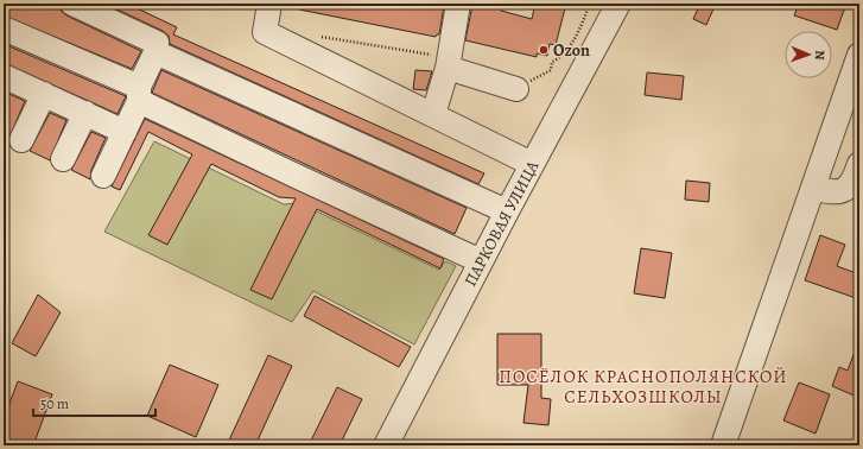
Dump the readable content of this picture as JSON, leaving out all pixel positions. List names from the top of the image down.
{
  "streets": {
    "street": ["ПАРКОВАЯ УЛИЦА"]
  },
  "districts": ["ПОСЁЛОК КРАСНОПОЛЯНСКОЙ СЕЛЬХОЗШКОЛЫ"],
  "places": ["Ozon"],
  "scale_bar": "50 m",
  "north": "right"
}
